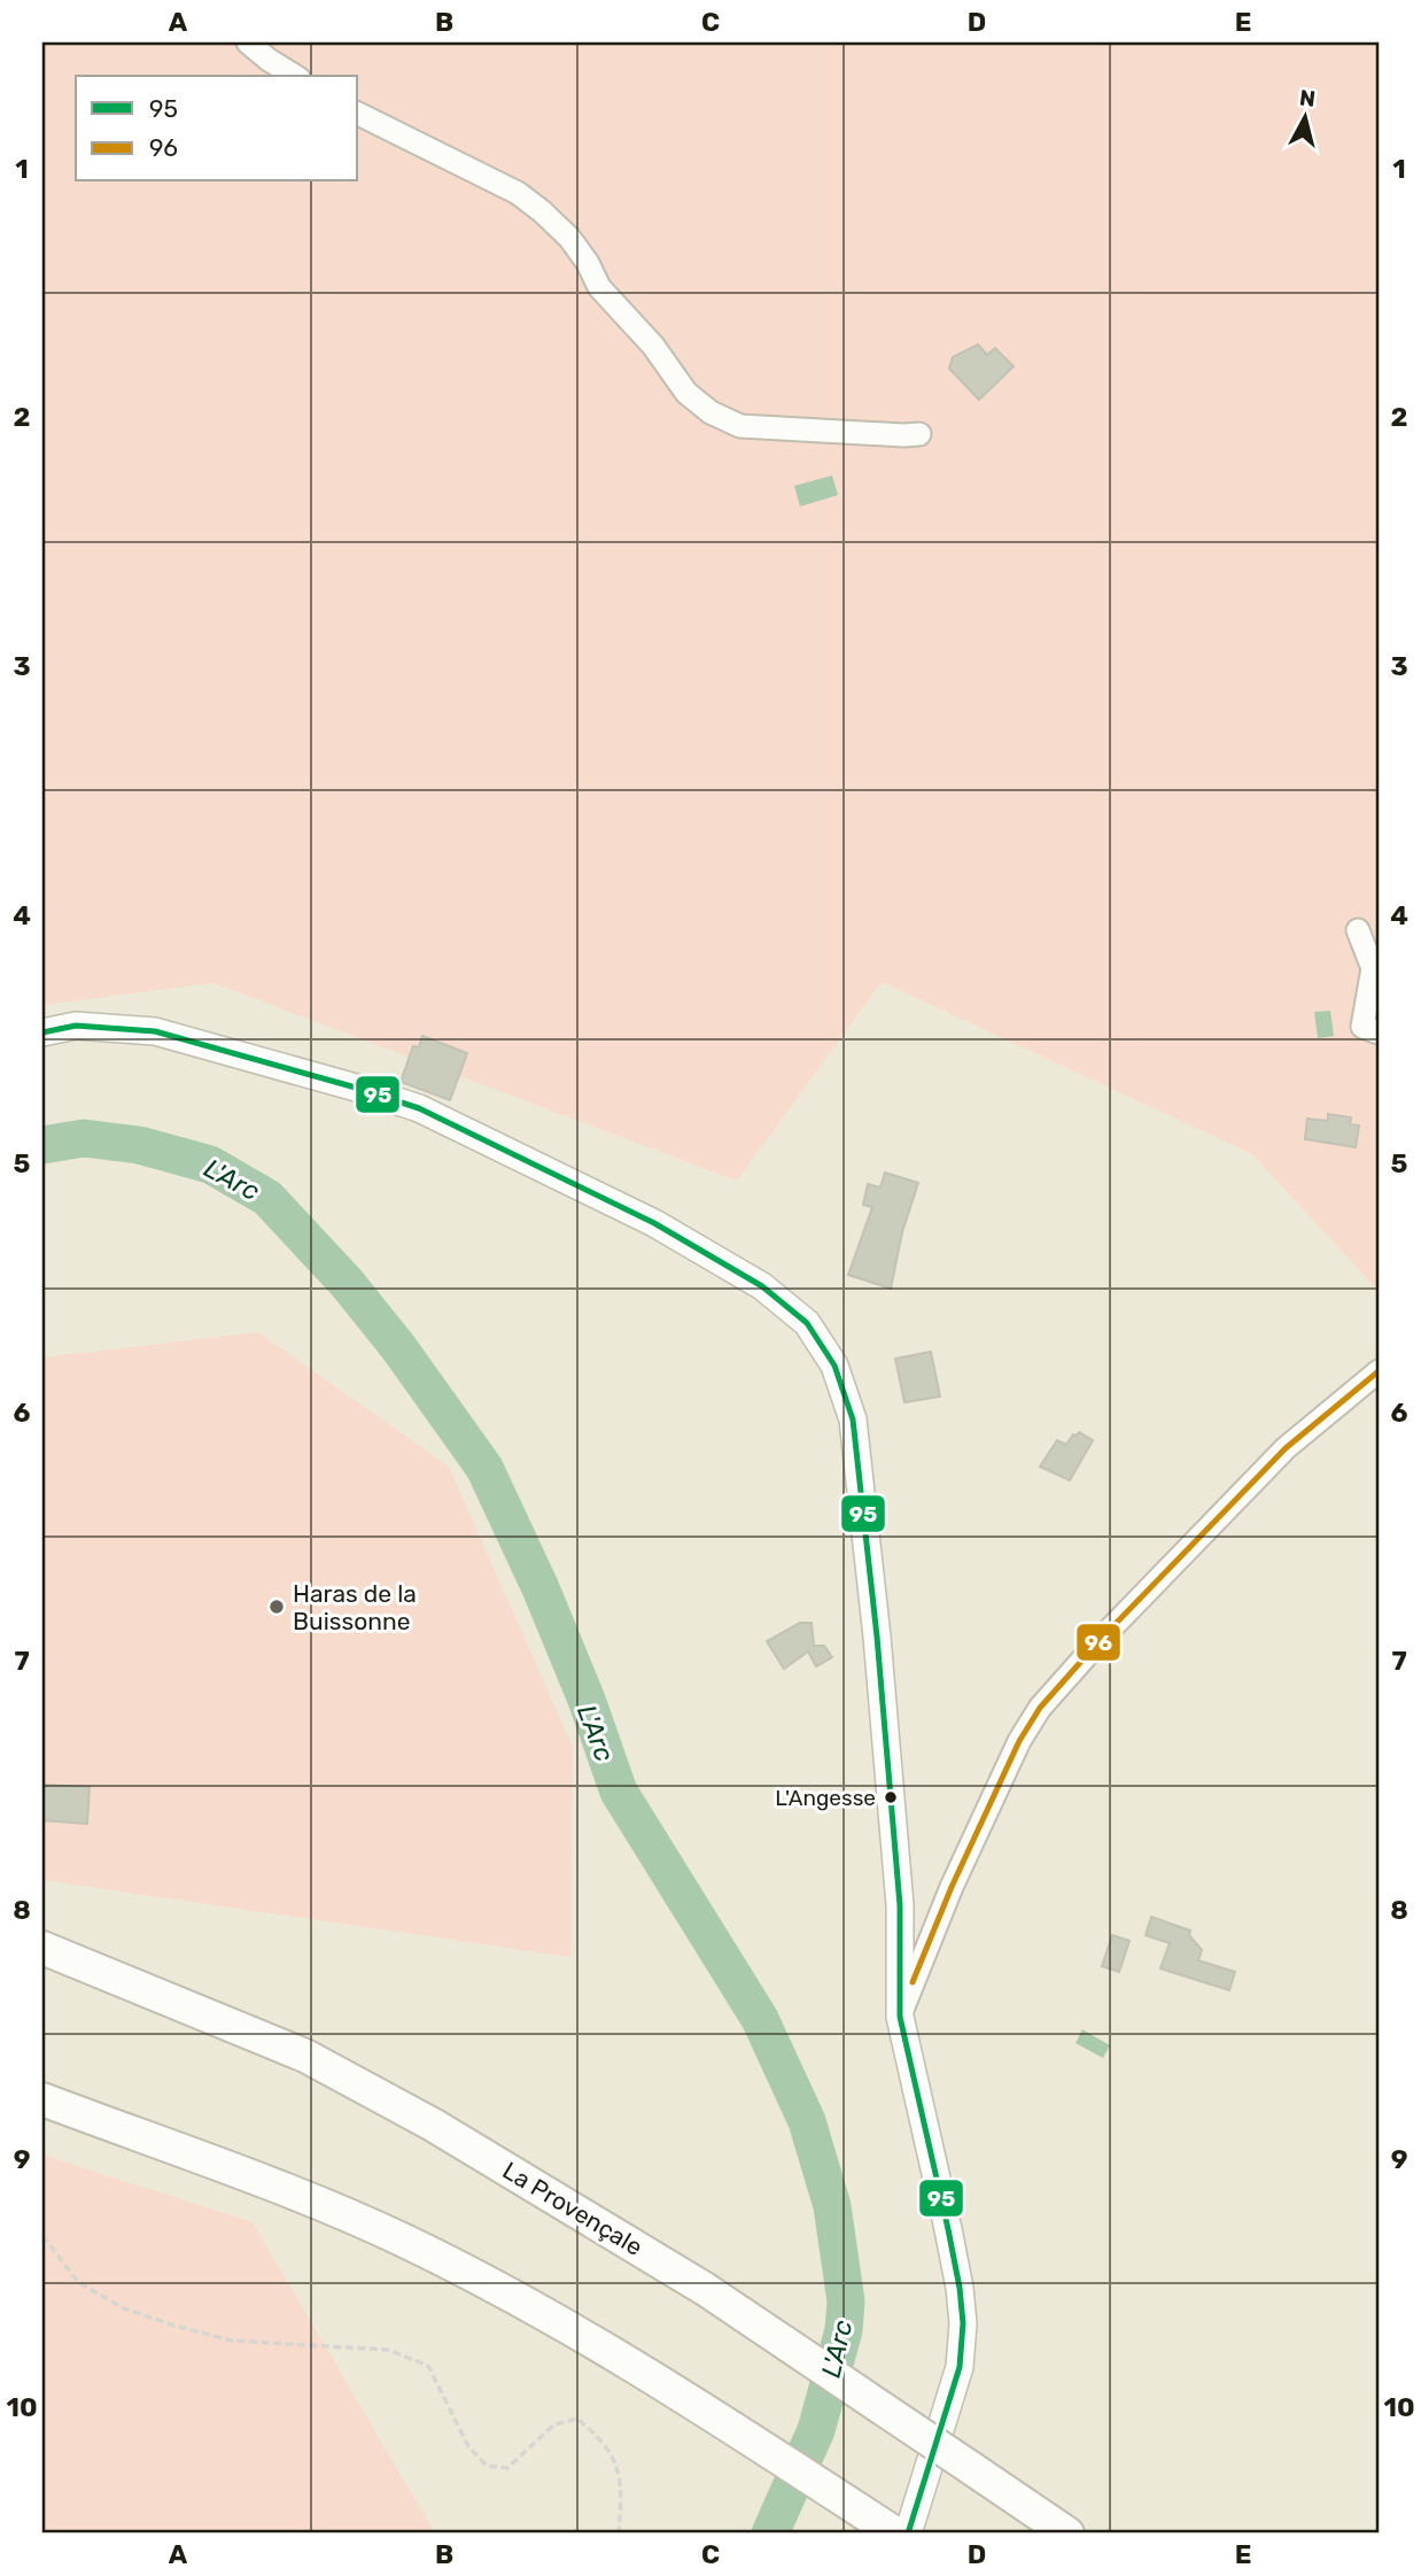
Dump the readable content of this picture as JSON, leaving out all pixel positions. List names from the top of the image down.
{
  "streets": {
    "highway": ["La Provençale"]
  },
  "water": ["L'Arc"],
  "places": ["Haras de la Buissonne", "L'Angesse"],
  "lines": ["transit line 95", "transit line 96"],
  "legend": ["95", "96"],
  "north": "top",
  "grid": {
    "columns": [
      "A",
      "B",
      "C",
      "D",
      "E"
    ],
    "rows": [
      "1",
      "2",
      "3",
      "4",
      "5",
      "6",
      "7",
      "8",
      "9",
      "10"
    ]
  }
}
